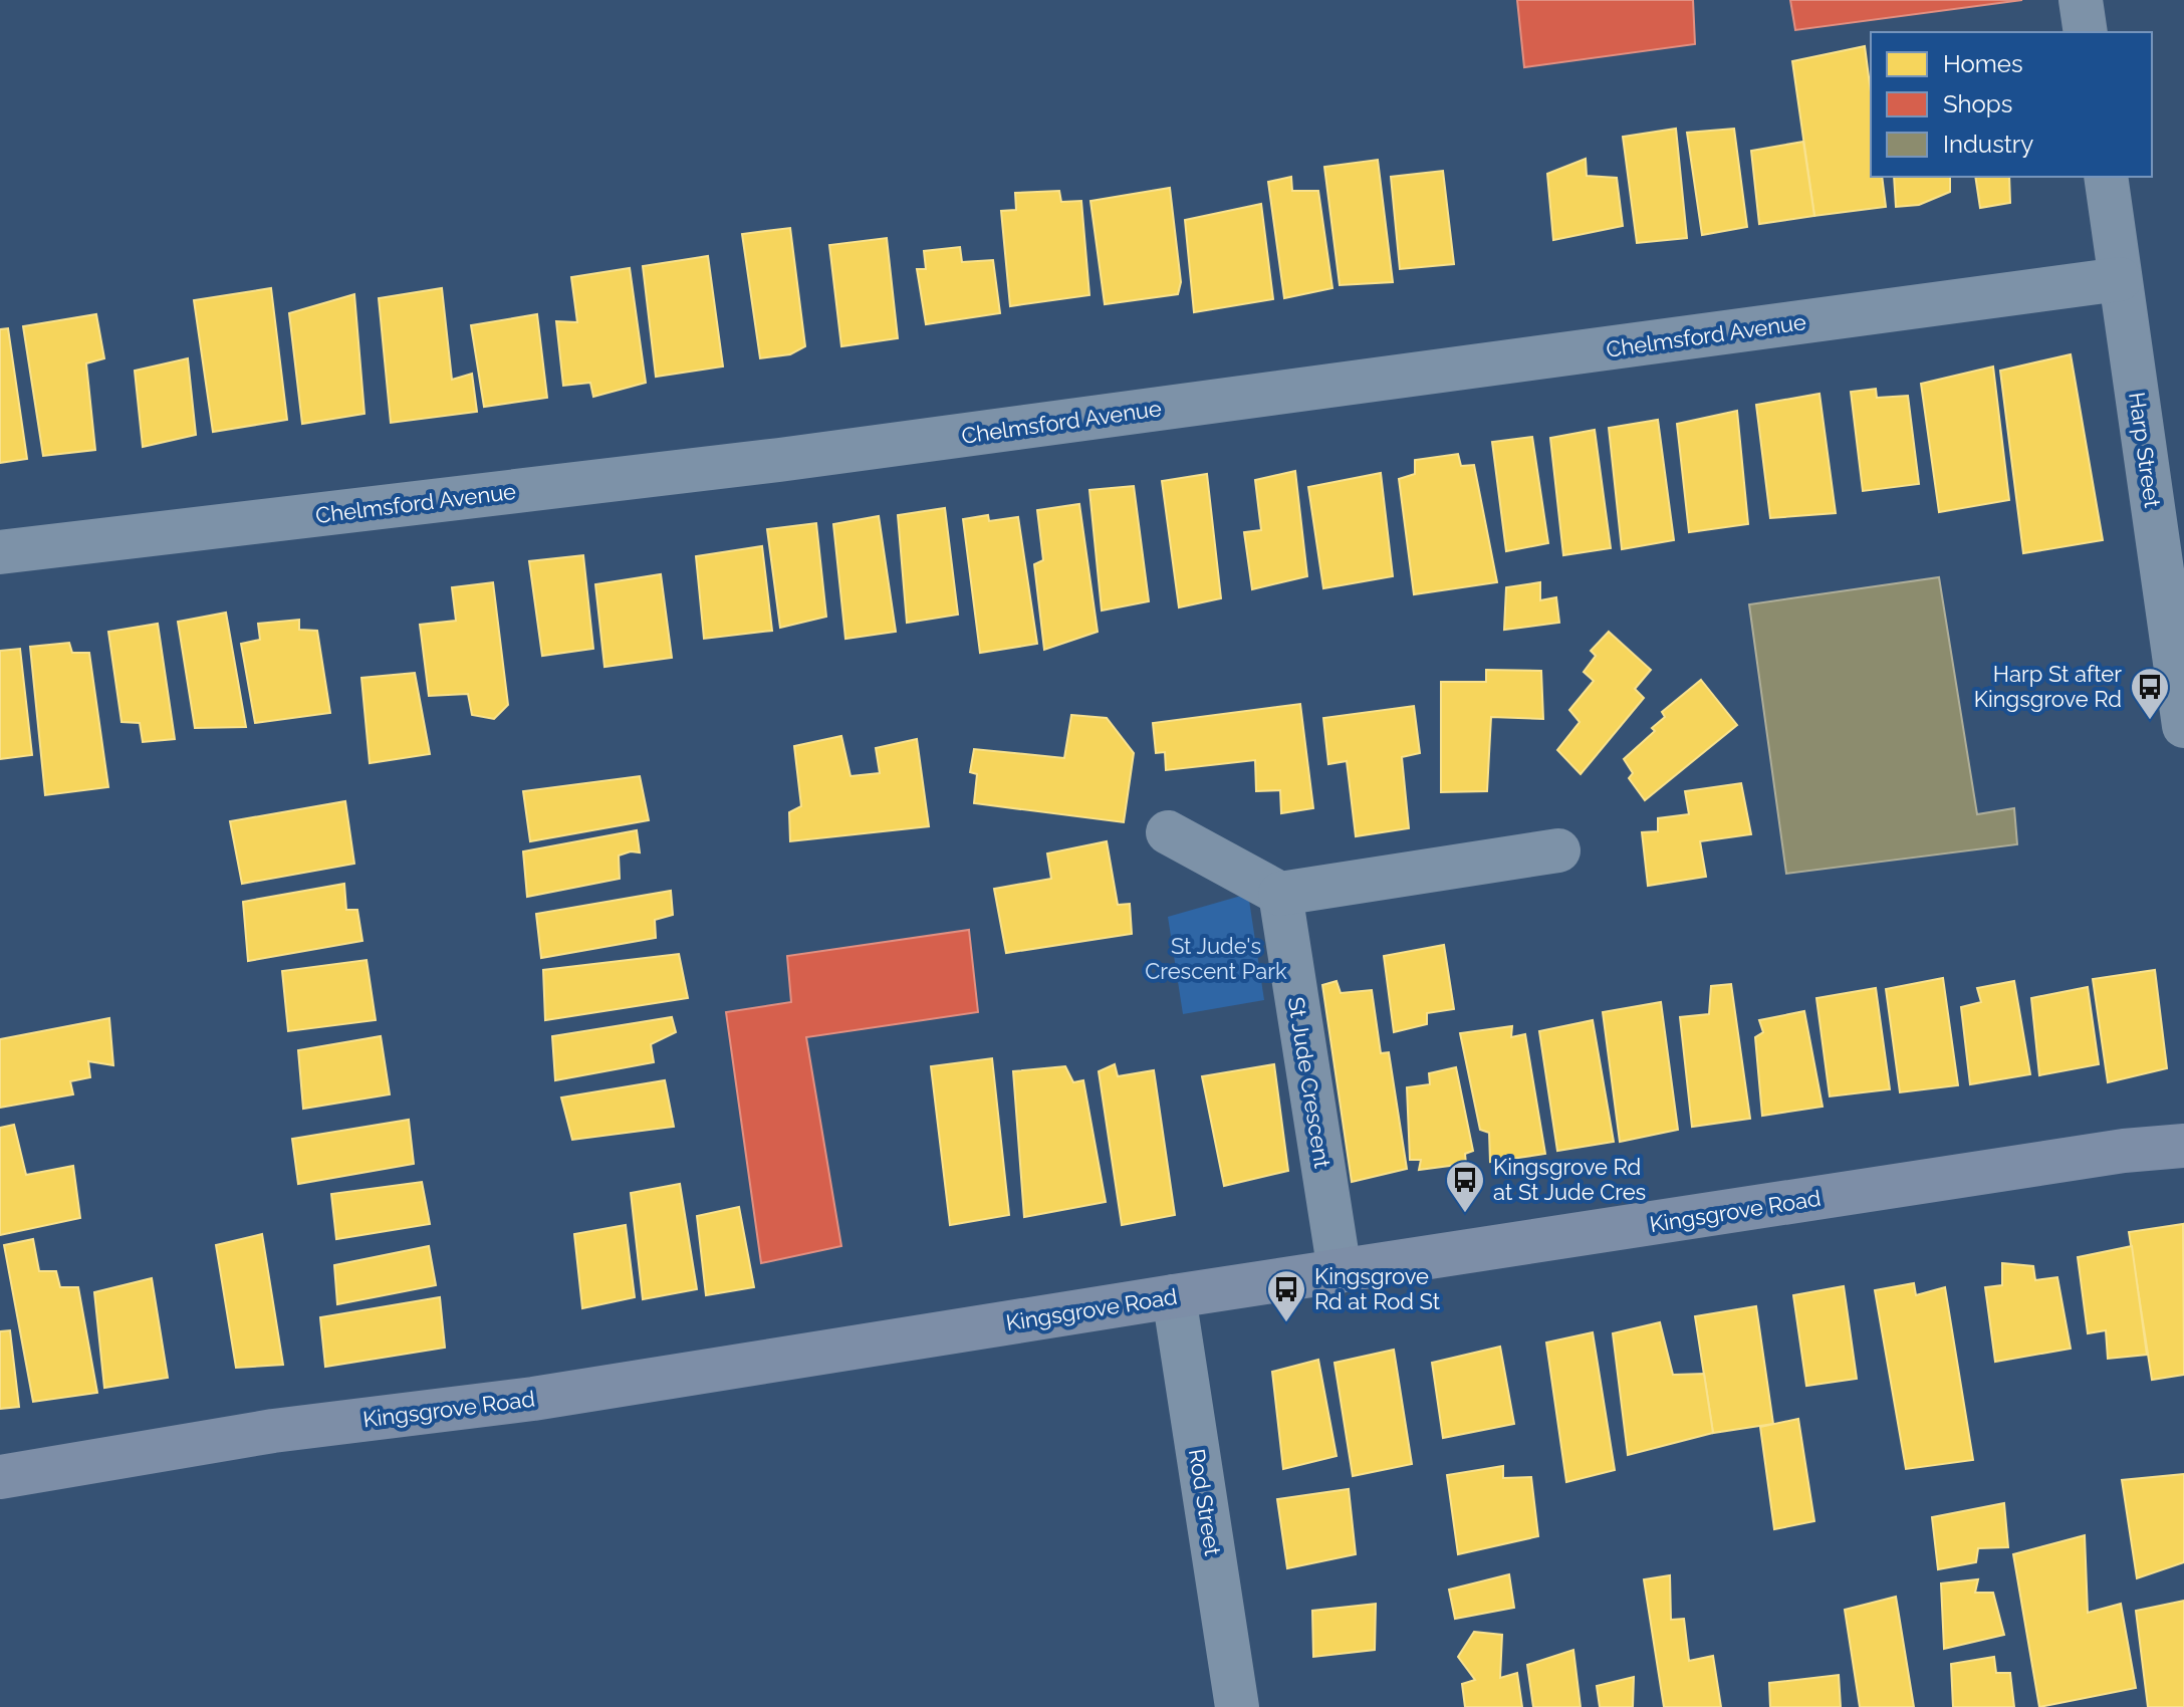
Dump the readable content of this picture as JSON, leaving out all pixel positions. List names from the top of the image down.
{
  "streets": {
    "main road": ["Kingsgrove Road"],
    "street": [
      "Chelmsford Avenue",
      "Harp Street",
      "St Jude Crescent",
      "Rod Street"
    ]
  },
  "crossings": [
    ["Chelmsford Avenue", "Harp Street"],
    ["St Jude Crescent", "Kingsgrove Road"],
    ["Kingsgrove Road", "Rod Street"]
  ],
  "parks": ["St Jude's Crescent Park"],
  "places": {
    "bus stop": ["Harp St after Kingsgrove Rd", "Kingsgrove Rd at St Jude Cres", "Kingsgrove Rd at Rod St"]
  },
  "legend": ["Homes", "Shops", "Industry"]
}
